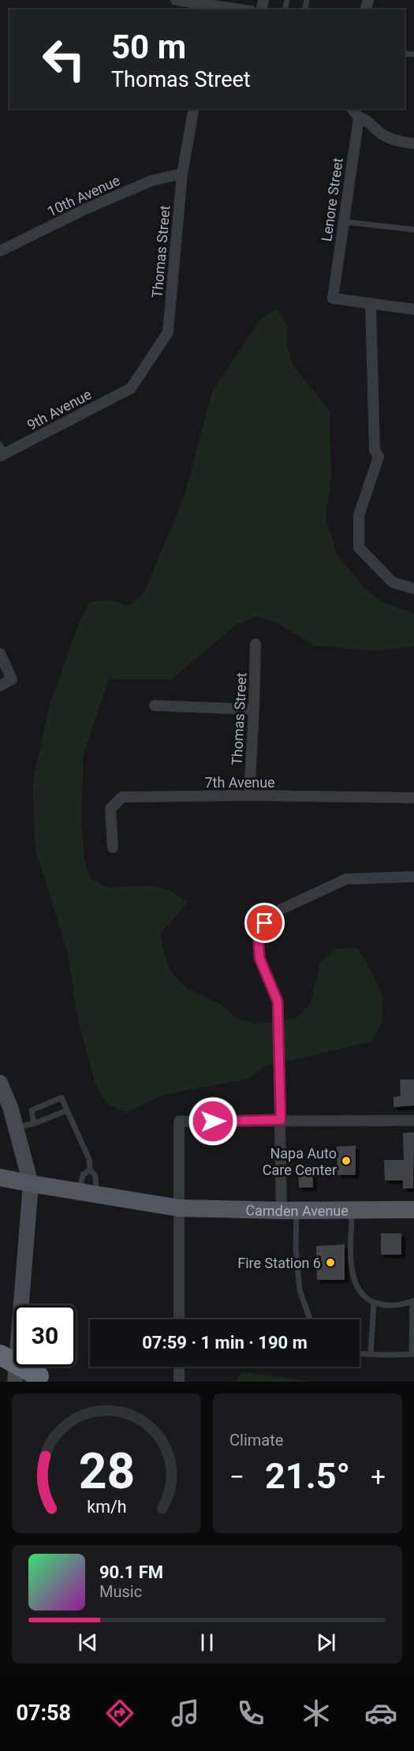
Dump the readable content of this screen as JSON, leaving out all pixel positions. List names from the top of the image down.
{
  "streets": {
    "main road": ["Camden Avenue"],
    "street": [
      "10th Avenue",
      "Lenore Street",
      "Thomas Street",
      "9th Avenue",
      "7th Avenue"
    ]
  },
  "crossings": [
    ["10th Avenue", "Thomas Street"],
    ["Thomas Street", "9th Avenue"],
    ["Thomas Street", "7th Avenue"]
  ],
  "places": ["Napa Auto Care Center", "Fire Station 6"],
  "page": {
    "turn": ["50 m", "Thomas Street"],
    "limit": "30",
    "trip": "07:59 · 1 min · 190 m",
    "tile": "Climate",
    "heat": ["−", "21.5°", "+"],
    "song": ["90.1 FM", "Music"],
    "tabs": "07:58",
    "gauge": ["28", "km/h"]
  }
}
